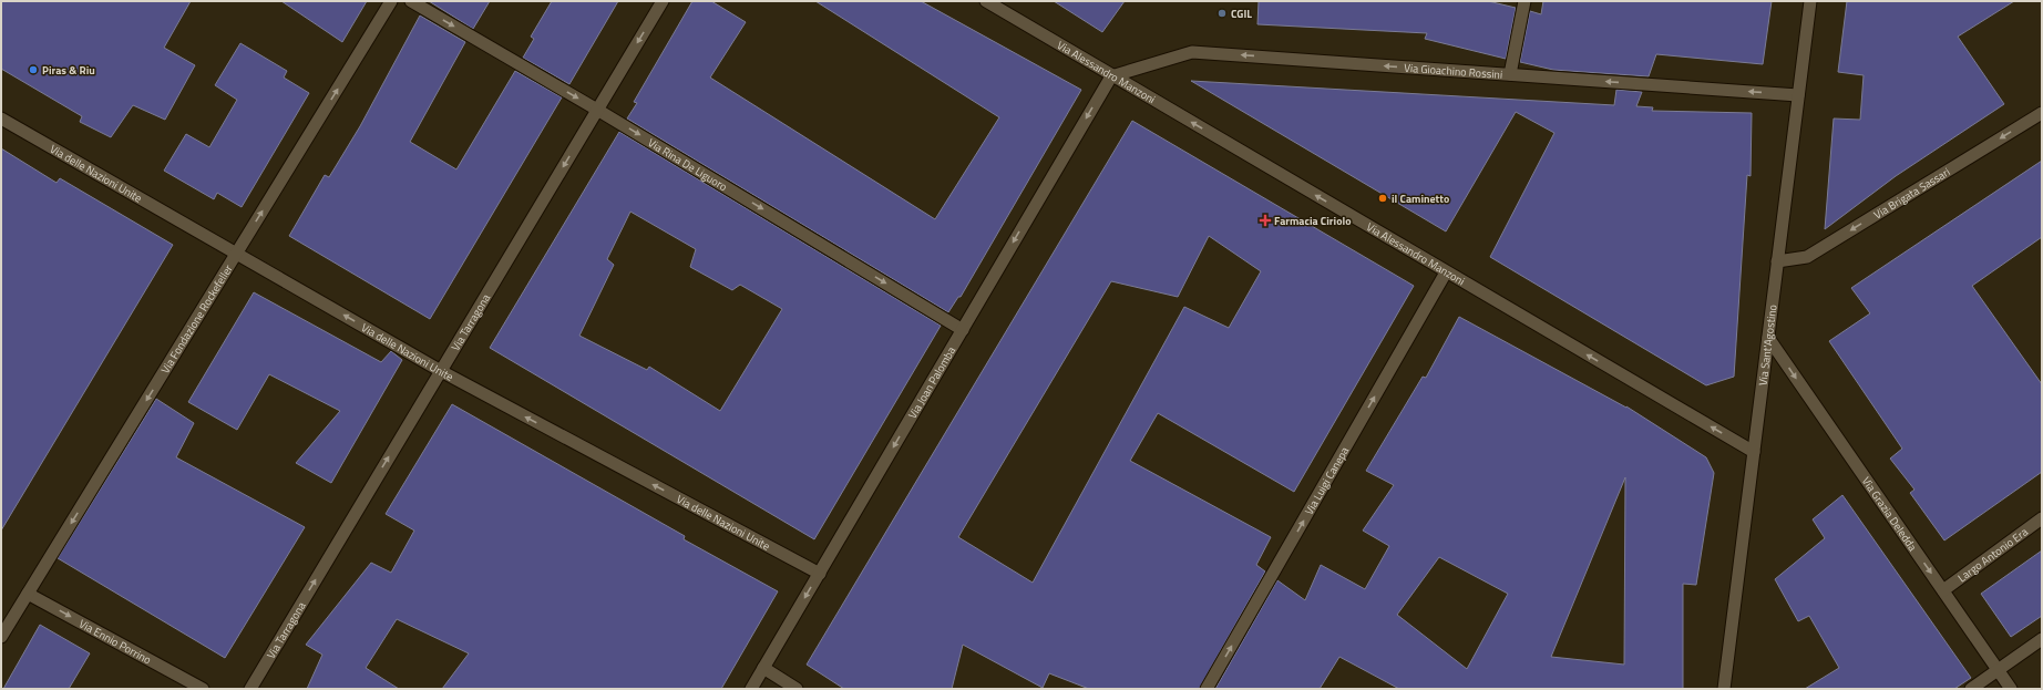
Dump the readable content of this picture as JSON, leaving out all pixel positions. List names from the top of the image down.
{
  "streets": {
    "street": [
      "Via Gioachino Rossini",
      "Via Alessandro Manzoni",
      "Via Rina De Liguoro",
      "Via delle Nazioni Unite",
      "Via Brigata Sassari",
      "Via Fondazione Rockefeller",
      "Via Tarragona",
      "Via Sant'Agostino",
      "Via Joan Palomba",
      "Via Luigi Canepa",
      "Via Grazia Deledda",
      "Largo Antonio Era",
      "Via Ennio Porrino"
    ]
  },
  "crossings": [
    ["Via Gioachino Rossini", "Via Alessandro Manzoni"],
    ["Via Gioachino Rossini", "Via Sant'Agostino"],
    ["Via Gioachino Rossini", "Via Joan Palomba"],
    ["Via Alessandro Manzoni", "Via Sant'Agostino"],
    ["Via Alessandro Manzoni", "Via Joan Palomba"],
    ["Via Alessandro Manzoni", "Via Luigi Canepa"],
    ["Via Rina De Liguoro", "Via Tarragona"],
    ["Via Rina De Liguoro", "Via Joan Palomba"],
    ["Via delle Nazioni Unite", "Via Fondazione Rockefeller"],
    ["Via delle Nazioni Unite", "Via Tarragona"],
    ["Via delle Nazioni Unite", "Via Joan Palomba"],
    ["Via Brigata Sassari", "Via Sant'Agostino"],
    ["Via Fondazione Rockefeller", "Via Ennio Porrino"],
    ["Via Sant'Agostino", "Via Grazia Deledda"],
    ["Via Grazia Deledda", "Largo Antonio Era"]
  ],
  "one_way": [
    "Via Gioachino Rossini",
    "Via Alessandro Manzoni",
    "Via Rina De Liguoro",
    "Via delle Nazioni Unite",
    "Via Brigata Sassari",
    "Via Joan Palomba",
    "Via Luigi Canepa",
    "Via Grazia Deledda",
    "Via Ennio Porrino"
  ],
  "places": {
    "other": ["CGIL", "Piras & Riu", "il Caminetto"],
    "health": ["Farmacia Ciriolo"]
  }
}
